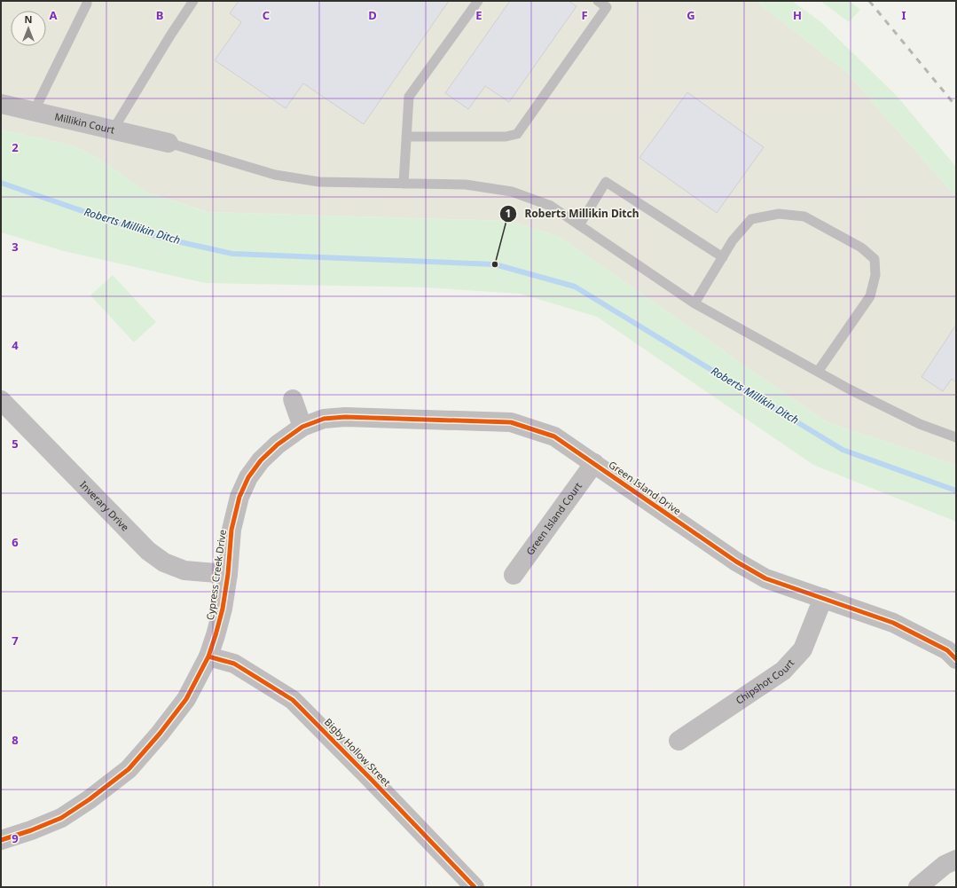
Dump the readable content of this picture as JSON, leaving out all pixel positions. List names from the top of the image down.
{
  "streets": {
    "street": [
      "Millikin Court",
      "Green Island Drive",
      "Inverary Drive",
      "Green Island Court",
      "Cypress Creek Drive",
      "Chipshot Court",
      "Bigby Hollow Street"
    ]
  },
  "crossings": [
    ["Green Island Drive", "Green Island Court"],
    ["Green Island Drive", "Cypress Creek Drive"],
    ["Green Island Drive", "Chipshot Court"],
    ["Inverary Drive", "Cypress Creek Drive"],
    ["Cypress Creek Drive", "Bigby Hollow Street"]
  ],
  "water": ["Roberts Millikin Ditch"],
  "places": ["Roberts Millikin Ditch"],
  "north": "top",
  "grid": {
    "columns": [
      "A",
      "B",
      "C",
      "D",
      "E",
      "F",
      "G",
      "H",
      "I"
    ],
    "rows": [
      "2",
      "3",
      "4",
      "5",
      "6",
      "7",
      "8",
      "9"
    ]
  }
}
